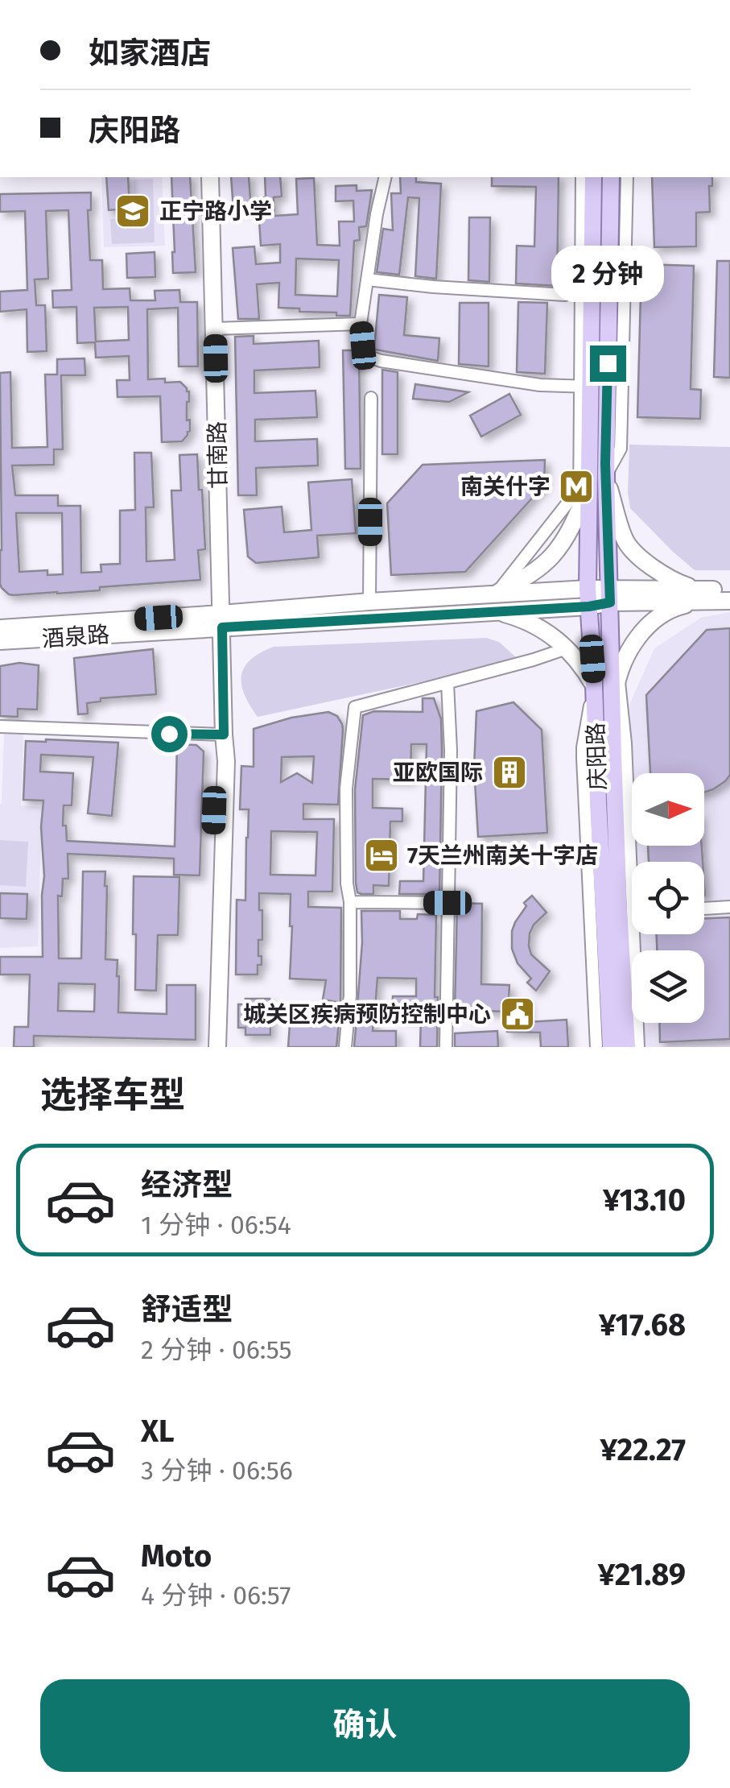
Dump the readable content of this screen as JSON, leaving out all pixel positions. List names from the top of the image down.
{
  "streets": {
    "main road": ["甘南路", "酒泉路", "庆阳路"]
  },
  "crossings": [
    ["甘南路", "酒泉路"],
    ["酒泉路", "庆阳路"]
  ],
  "places": {
    "school or university": ["正宁路小学"],
    "metro station": ["南关什字"],
    "building": ["亚欧国际"],
    "hotel": ["7天兰州南关十字店"],
    "public building": ["城关区疾病预防控制中心"]
  },
  "north": "right",
  "page": {
    "banner": ["如家酒店", "庆阳路"],
    "bubble": "2 分钟",
    "heading": "选择车型",
    "list": [
      {
        "name": "经济型",
        "note": "1 分钟 · 06:54",
        "value": "¥13.10"
      },
      {
        "name": "舒适型",
        "note": "2 分钟 · 06:55",
        "value": "¥17.68"
      },
      {
        "name": "XL",
        "note": "3 分钟 · 06:56",
        "value": "¥22.27"
      },
      {
        "name": "Moto",
        "note": "4 分钟 · 06:57",
        "value": "¥21.89"
      }
    ],
    "buttons": "确认"
  }
}
